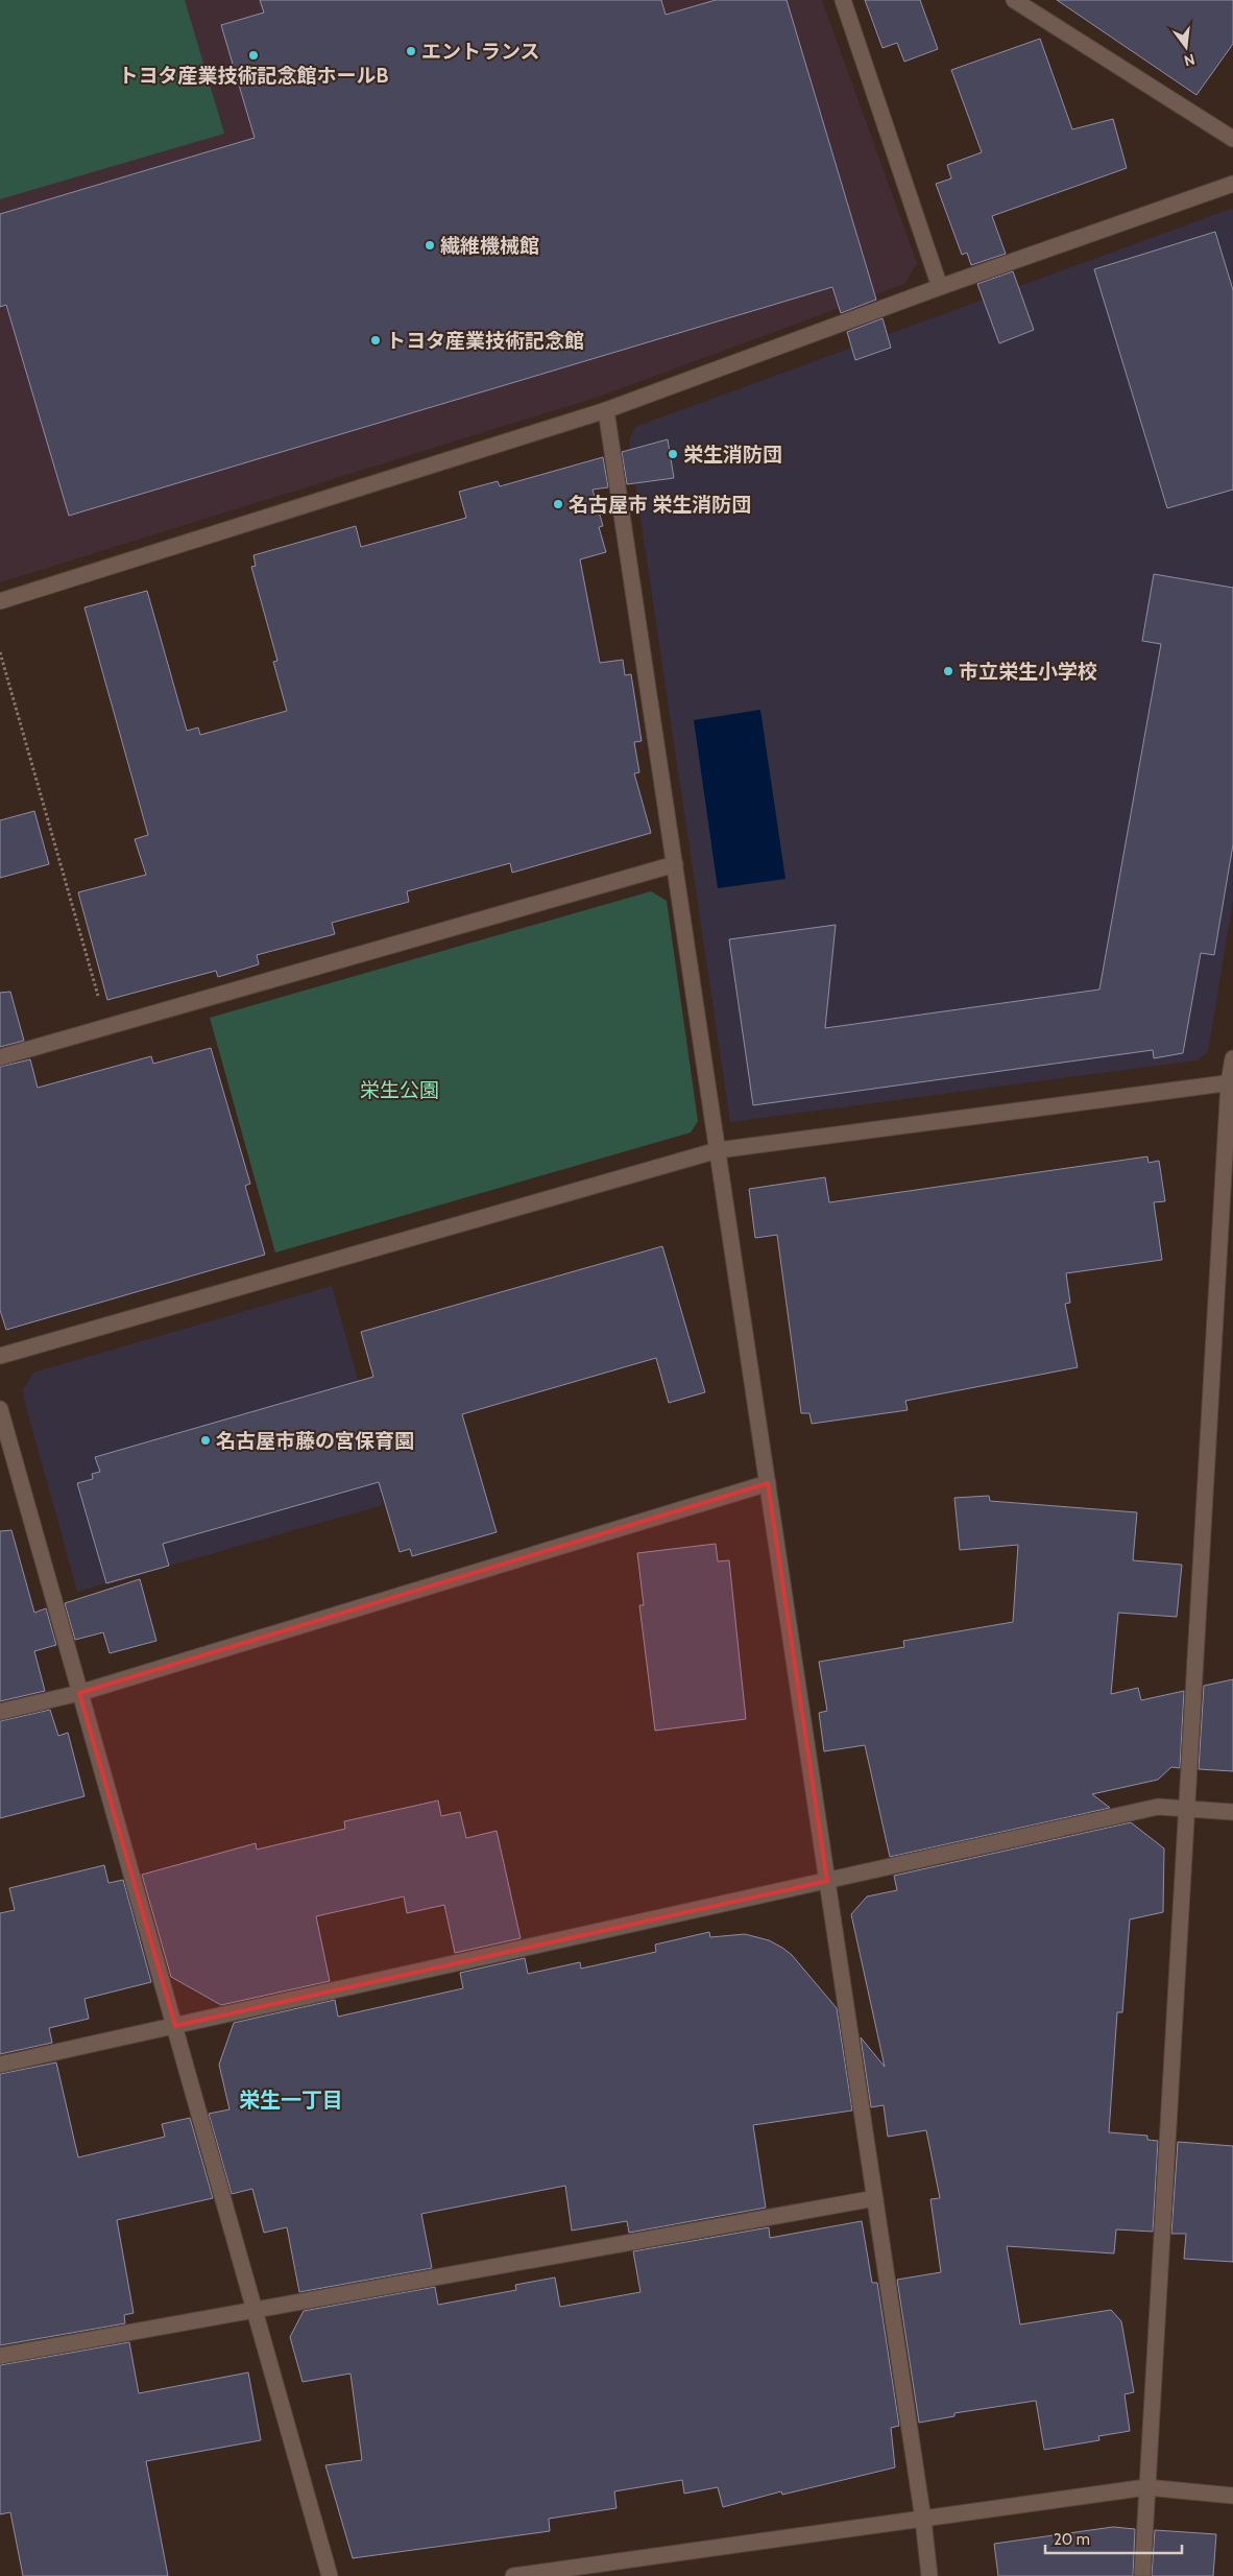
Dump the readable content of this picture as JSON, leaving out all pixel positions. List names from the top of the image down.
{
  "districts": ["栄生一丁目"],
  "parks": ["栄生公園"],
  "places": [
    "エントランス",
    "トヨタ産業技術記念館ホールB",
    "繊維機械館",
    "トヨタ産業技術記念館",
    "栄生消防団",
    "名古屋市 栄生消防団",
    "市立栄生小学校",
    "名古屋市藤の宮保育園"
  ],
  "scale_bar": "20 m",
  "north": "bottom"
}
